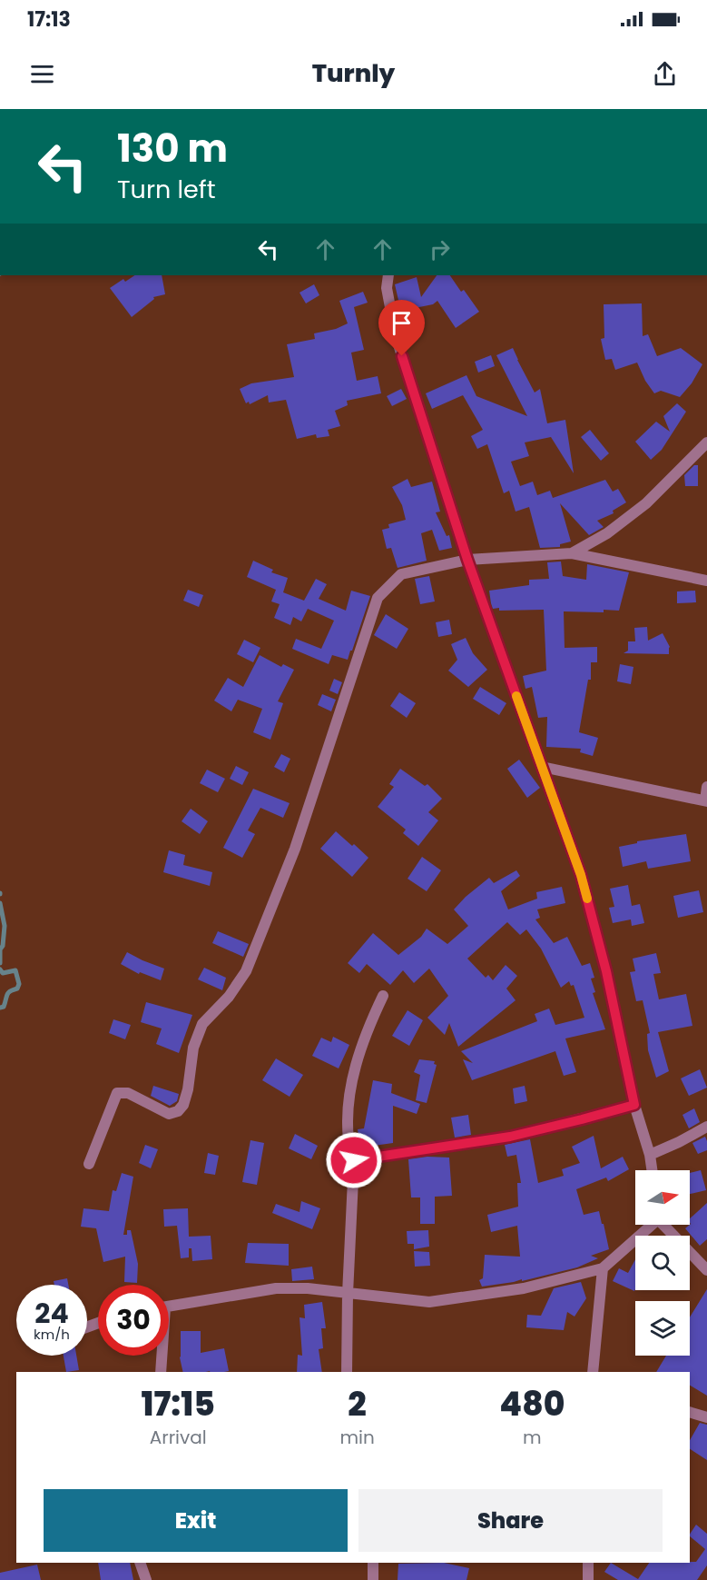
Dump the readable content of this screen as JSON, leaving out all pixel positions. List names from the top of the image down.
{
  "north": "right",
  "page": {
    "status": "17:13",
    "header": "Turnly",
    "turn": ["130 m", "Turn left"],
    "speed": "24 km/h",
    "limit": "30",
    "eta": [
      "17:15",
      "Arrival",
      "2",
      "min",
      "480",
      "m"
    ],
    "buttons": ["Exit", "Share"]
  }
}
